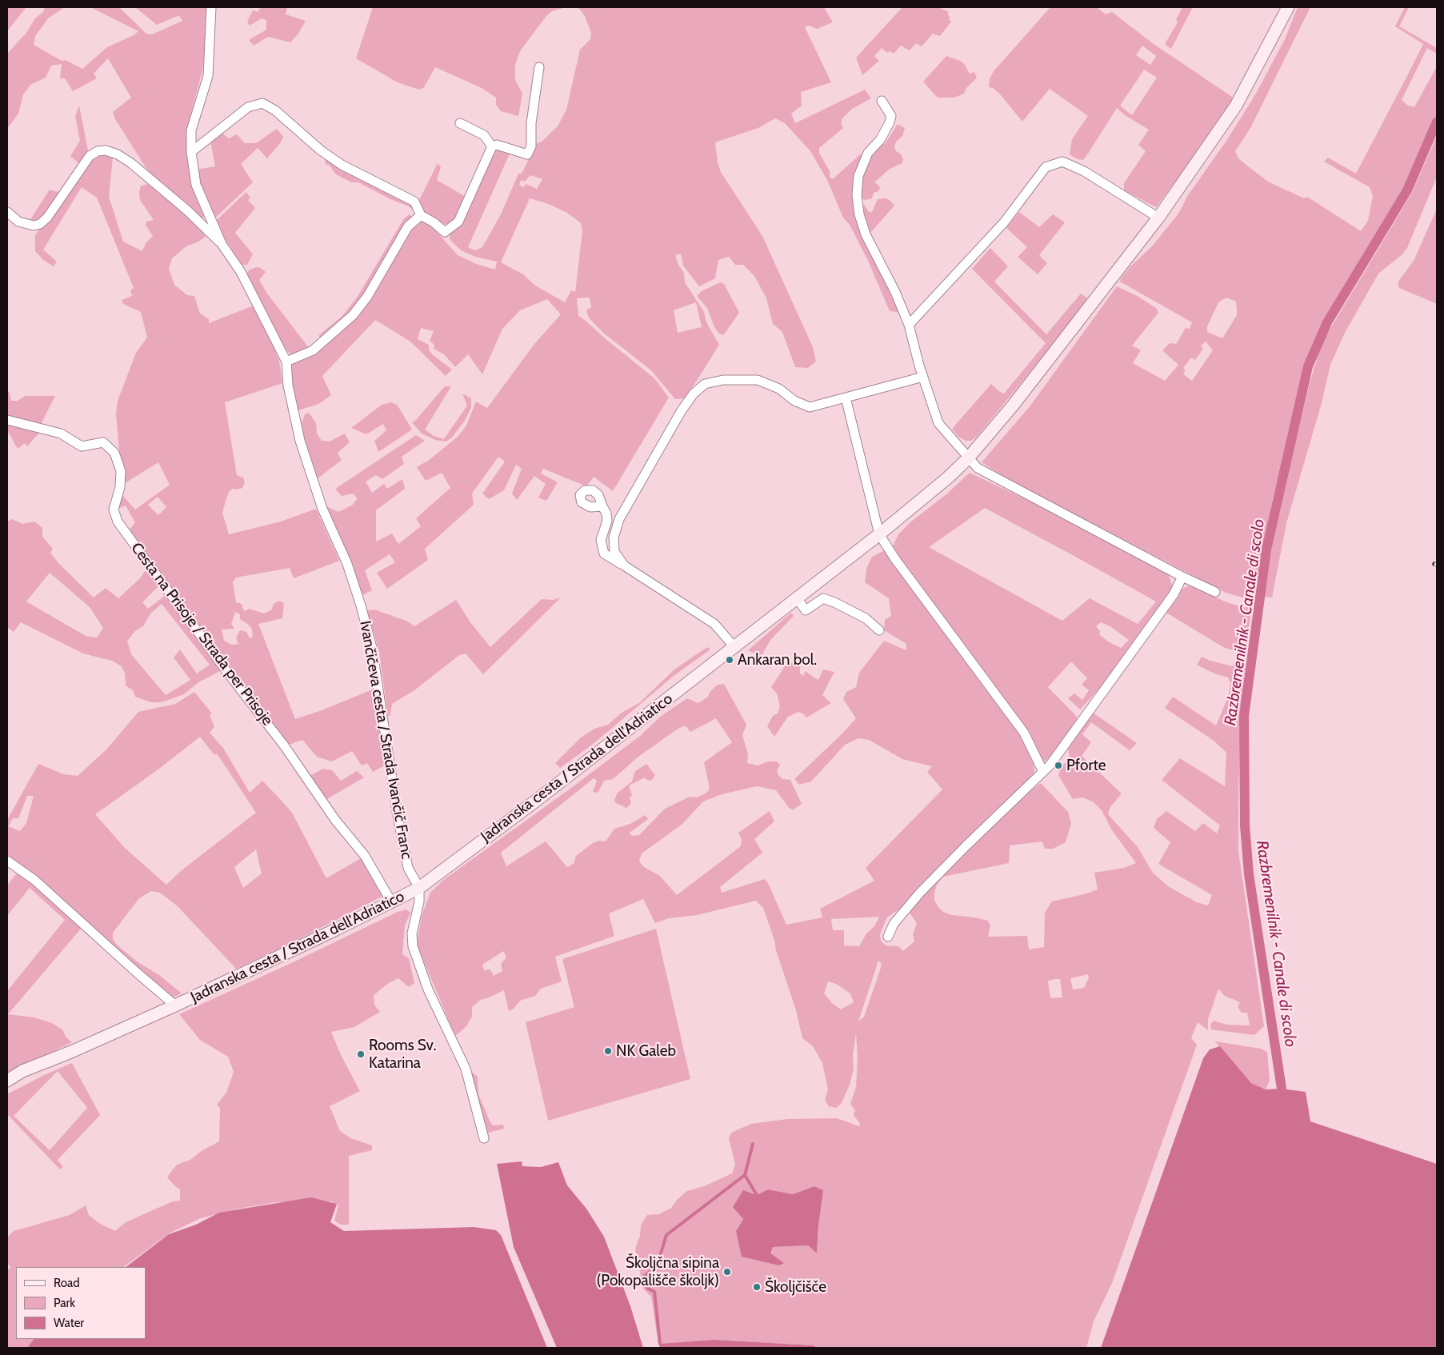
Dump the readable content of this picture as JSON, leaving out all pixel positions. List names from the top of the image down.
{
  "streets": {
    "main road": ["Jadranska cesta / Strada dell'Adriatico"],
    "street": ["Cesta na Prisoje / Strada per Prisoje", "Ivančičeva cesta / Strada Ivančič Franc"]
  },
  "crossings": [
    ["Cesta na Prisoje / Strada per Prisoje", "Jadranska cesta / Strada dell'Adriatico"],
    ["Ivančičeva cesta / Strada Ivančič Franc", "Jadranska cesta / Strada dell'Adriatico"]
  ],
  "water": ["Razbremenilnik - Canale di scolo"],
  "places": [
    "Ankaran bol.",
    "Pforte",
    "NK Galeb",
    "Rooms Sv. Katarina",
    "Školjčna sipina (Pokopališče školjk)",
    "Školjčišče"
  ],
  "legend": ["Road", "Park", "Water"]
}
